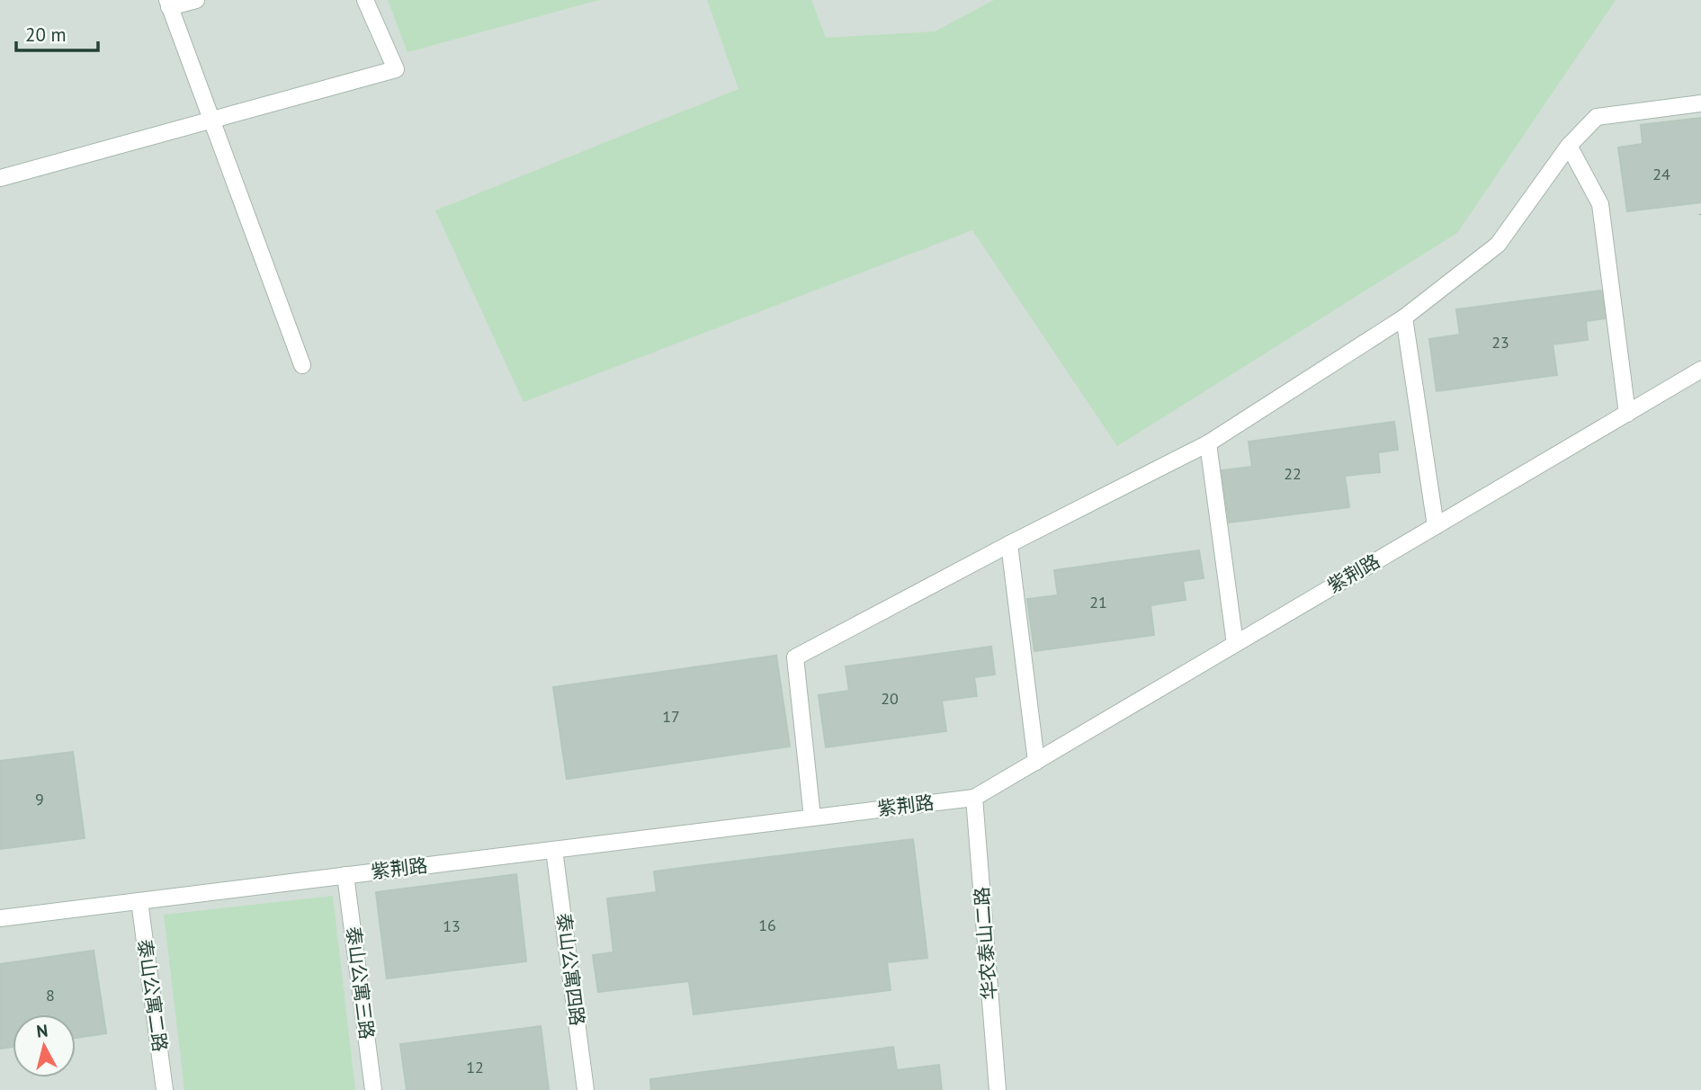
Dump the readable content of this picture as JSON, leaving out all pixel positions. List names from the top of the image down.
{
  "streets": {
    "lane": [
      "紫荆路",
      "华农泰山二路",
      "泰山公寓四路",
      "泰山公寓三路",
      "泰山公寓二路"
    ]
  },
  "crossings": [
    ["紫荆路", "华农泰山二路"],
    ["紫荆路", "泰山公寓四路"],
    ["紫荆路", "泰山公寓三路"],
    ["紫荆路", "泰山公寓二路"]
  ],
  "house_numbers": [
    "24",
    "23",
    "22",
    "21",
    "20",
    "17",
    "9",
    "16",
    "13",
    "8",
    "12"
  ],
  "scale_bar": "20 m",
  "north": "top"
}
